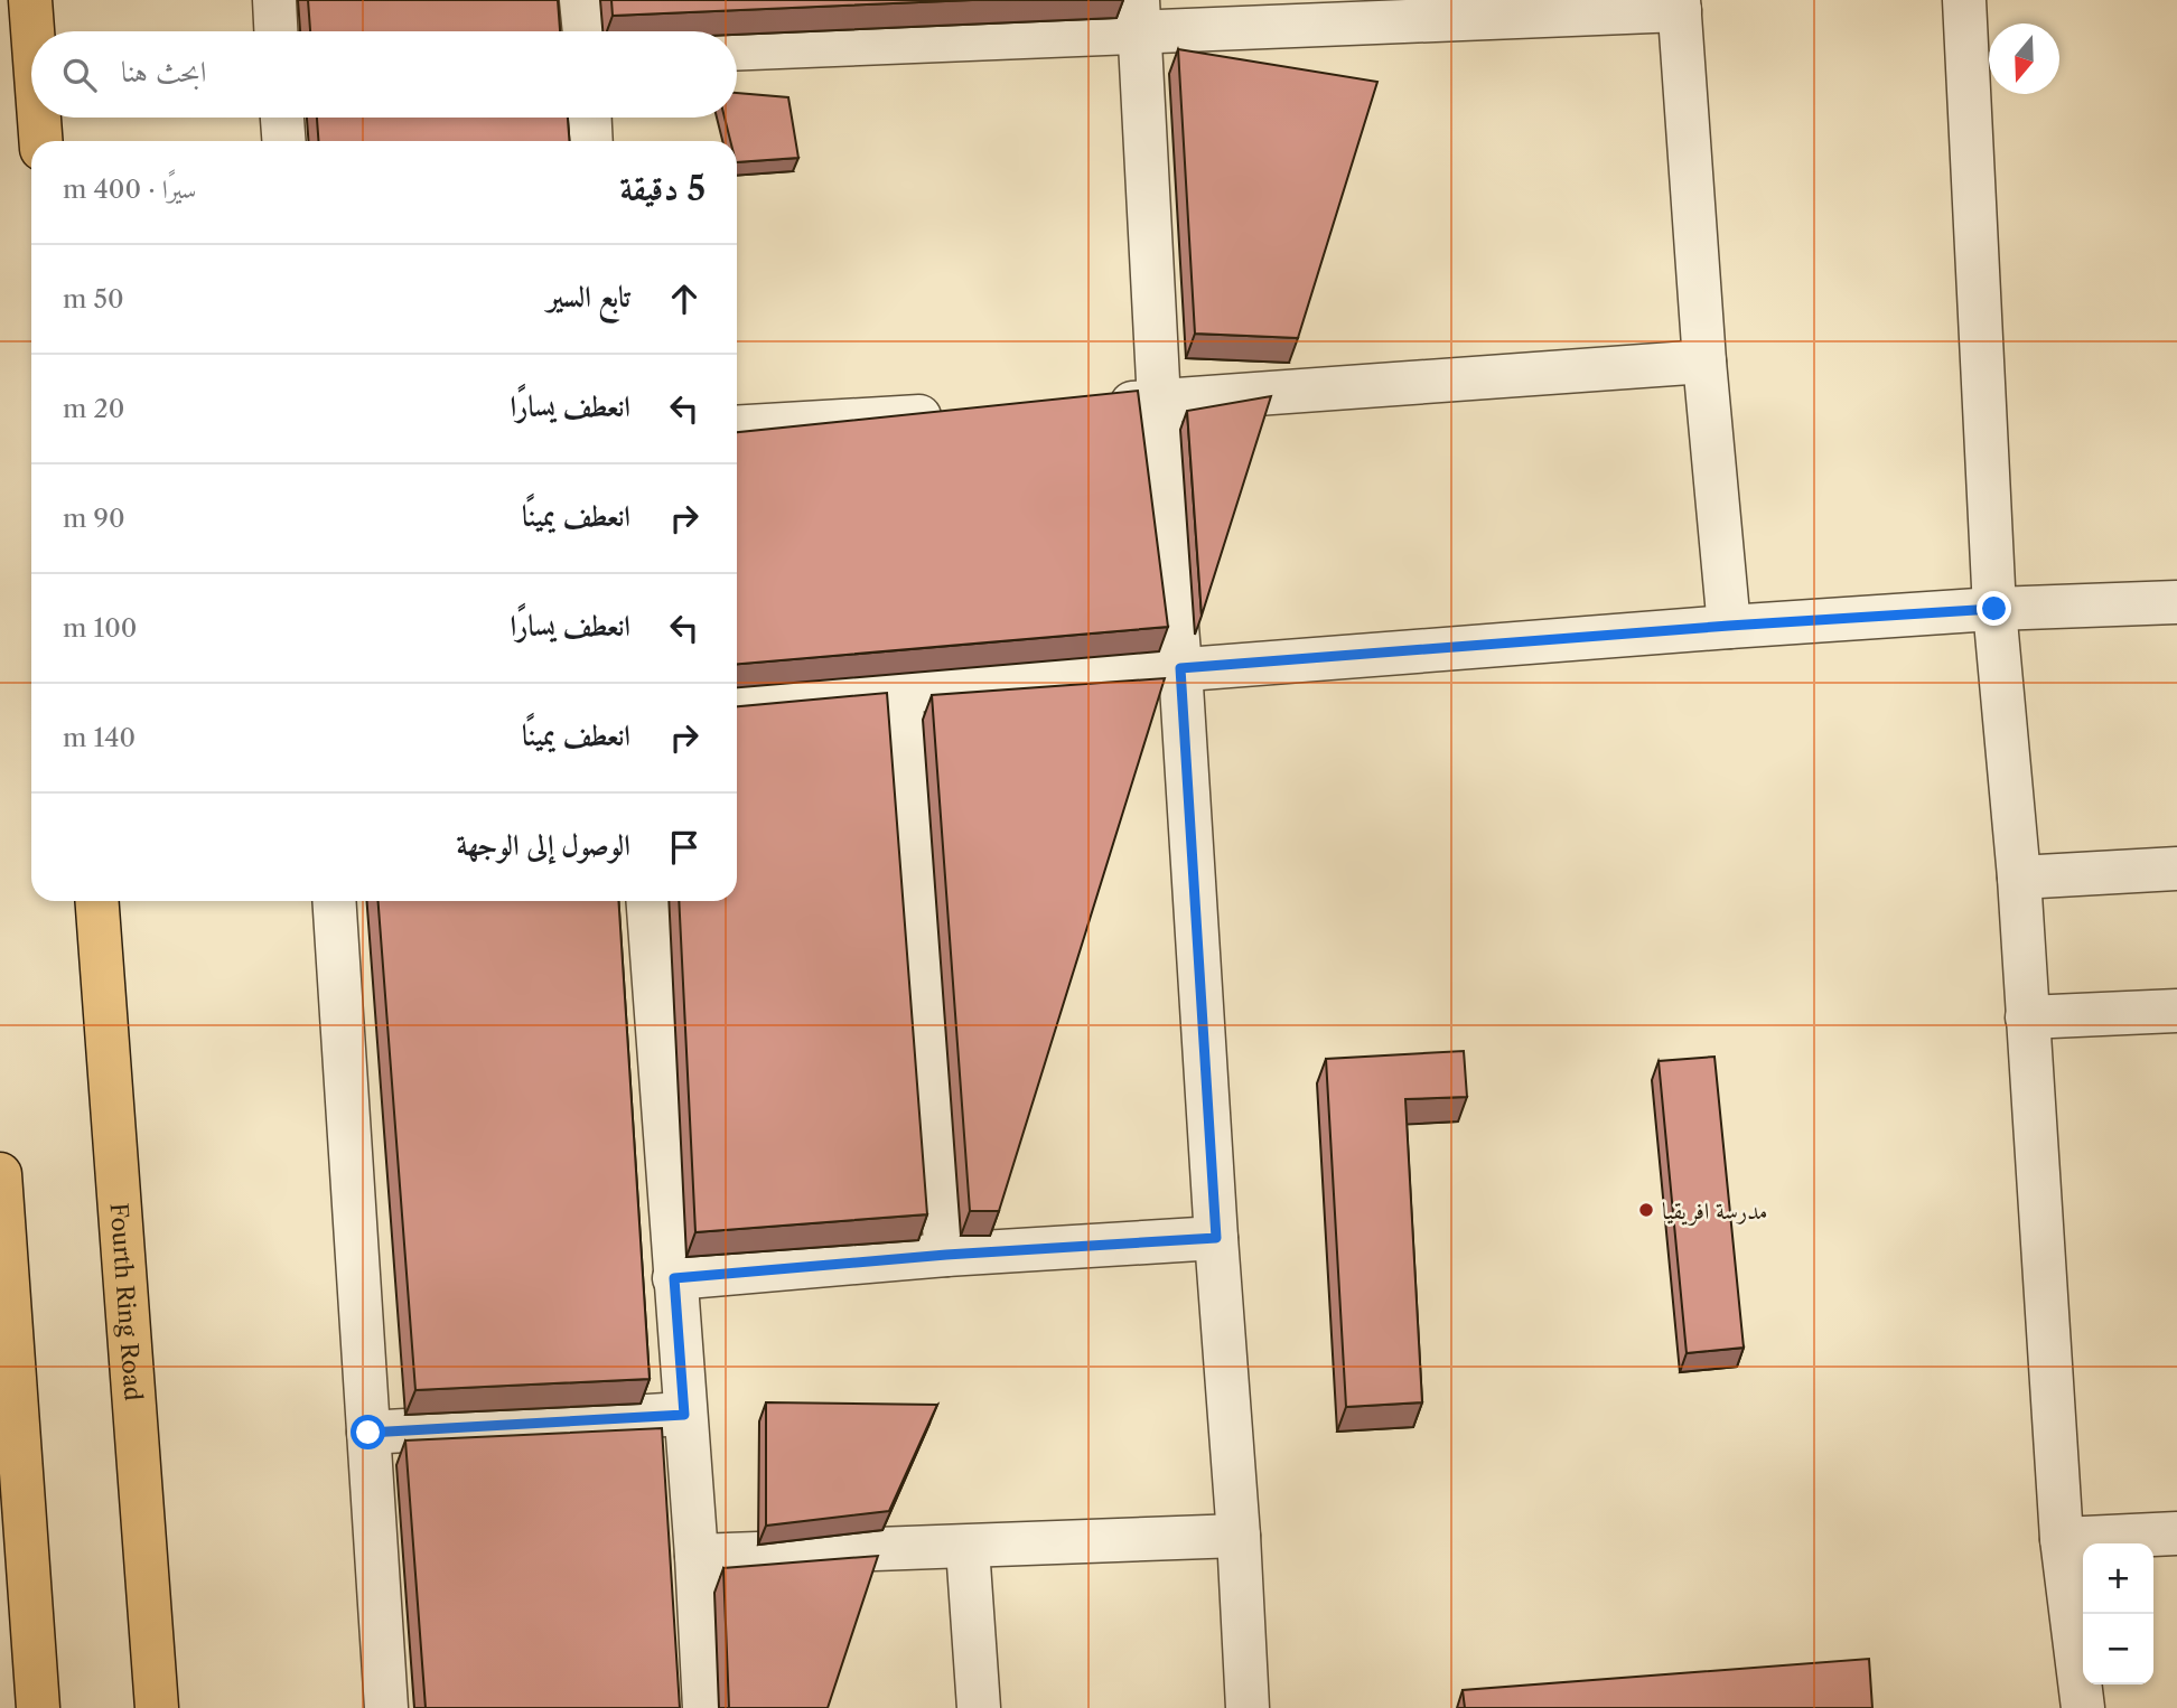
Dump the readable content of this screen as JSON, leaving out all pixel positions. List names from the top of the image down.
{
  "streets": {
    "main road": ["Fourth Ring Road"]
  },
  "places": ["مدرسة افريقيا"],
  "north": "bottom",
  "page": {
    "search": "ابحث هنا",
    "heading": ["5 دقيقة", "سيرًا · 400 m"],
    "list": [
      ["تابع السير", "50 m"],
      ["انعطف يسارًا", "20 m"],
      ["انعطف يمينًا", "90 m"],
      ["انعطف يسارًا", "100 m"],
      ["انعطف يمينًا", "140 m"],
      "الوصول إلى الوجهة"
    ],
    "map_buttons": ["+", "−"]
  }
}
